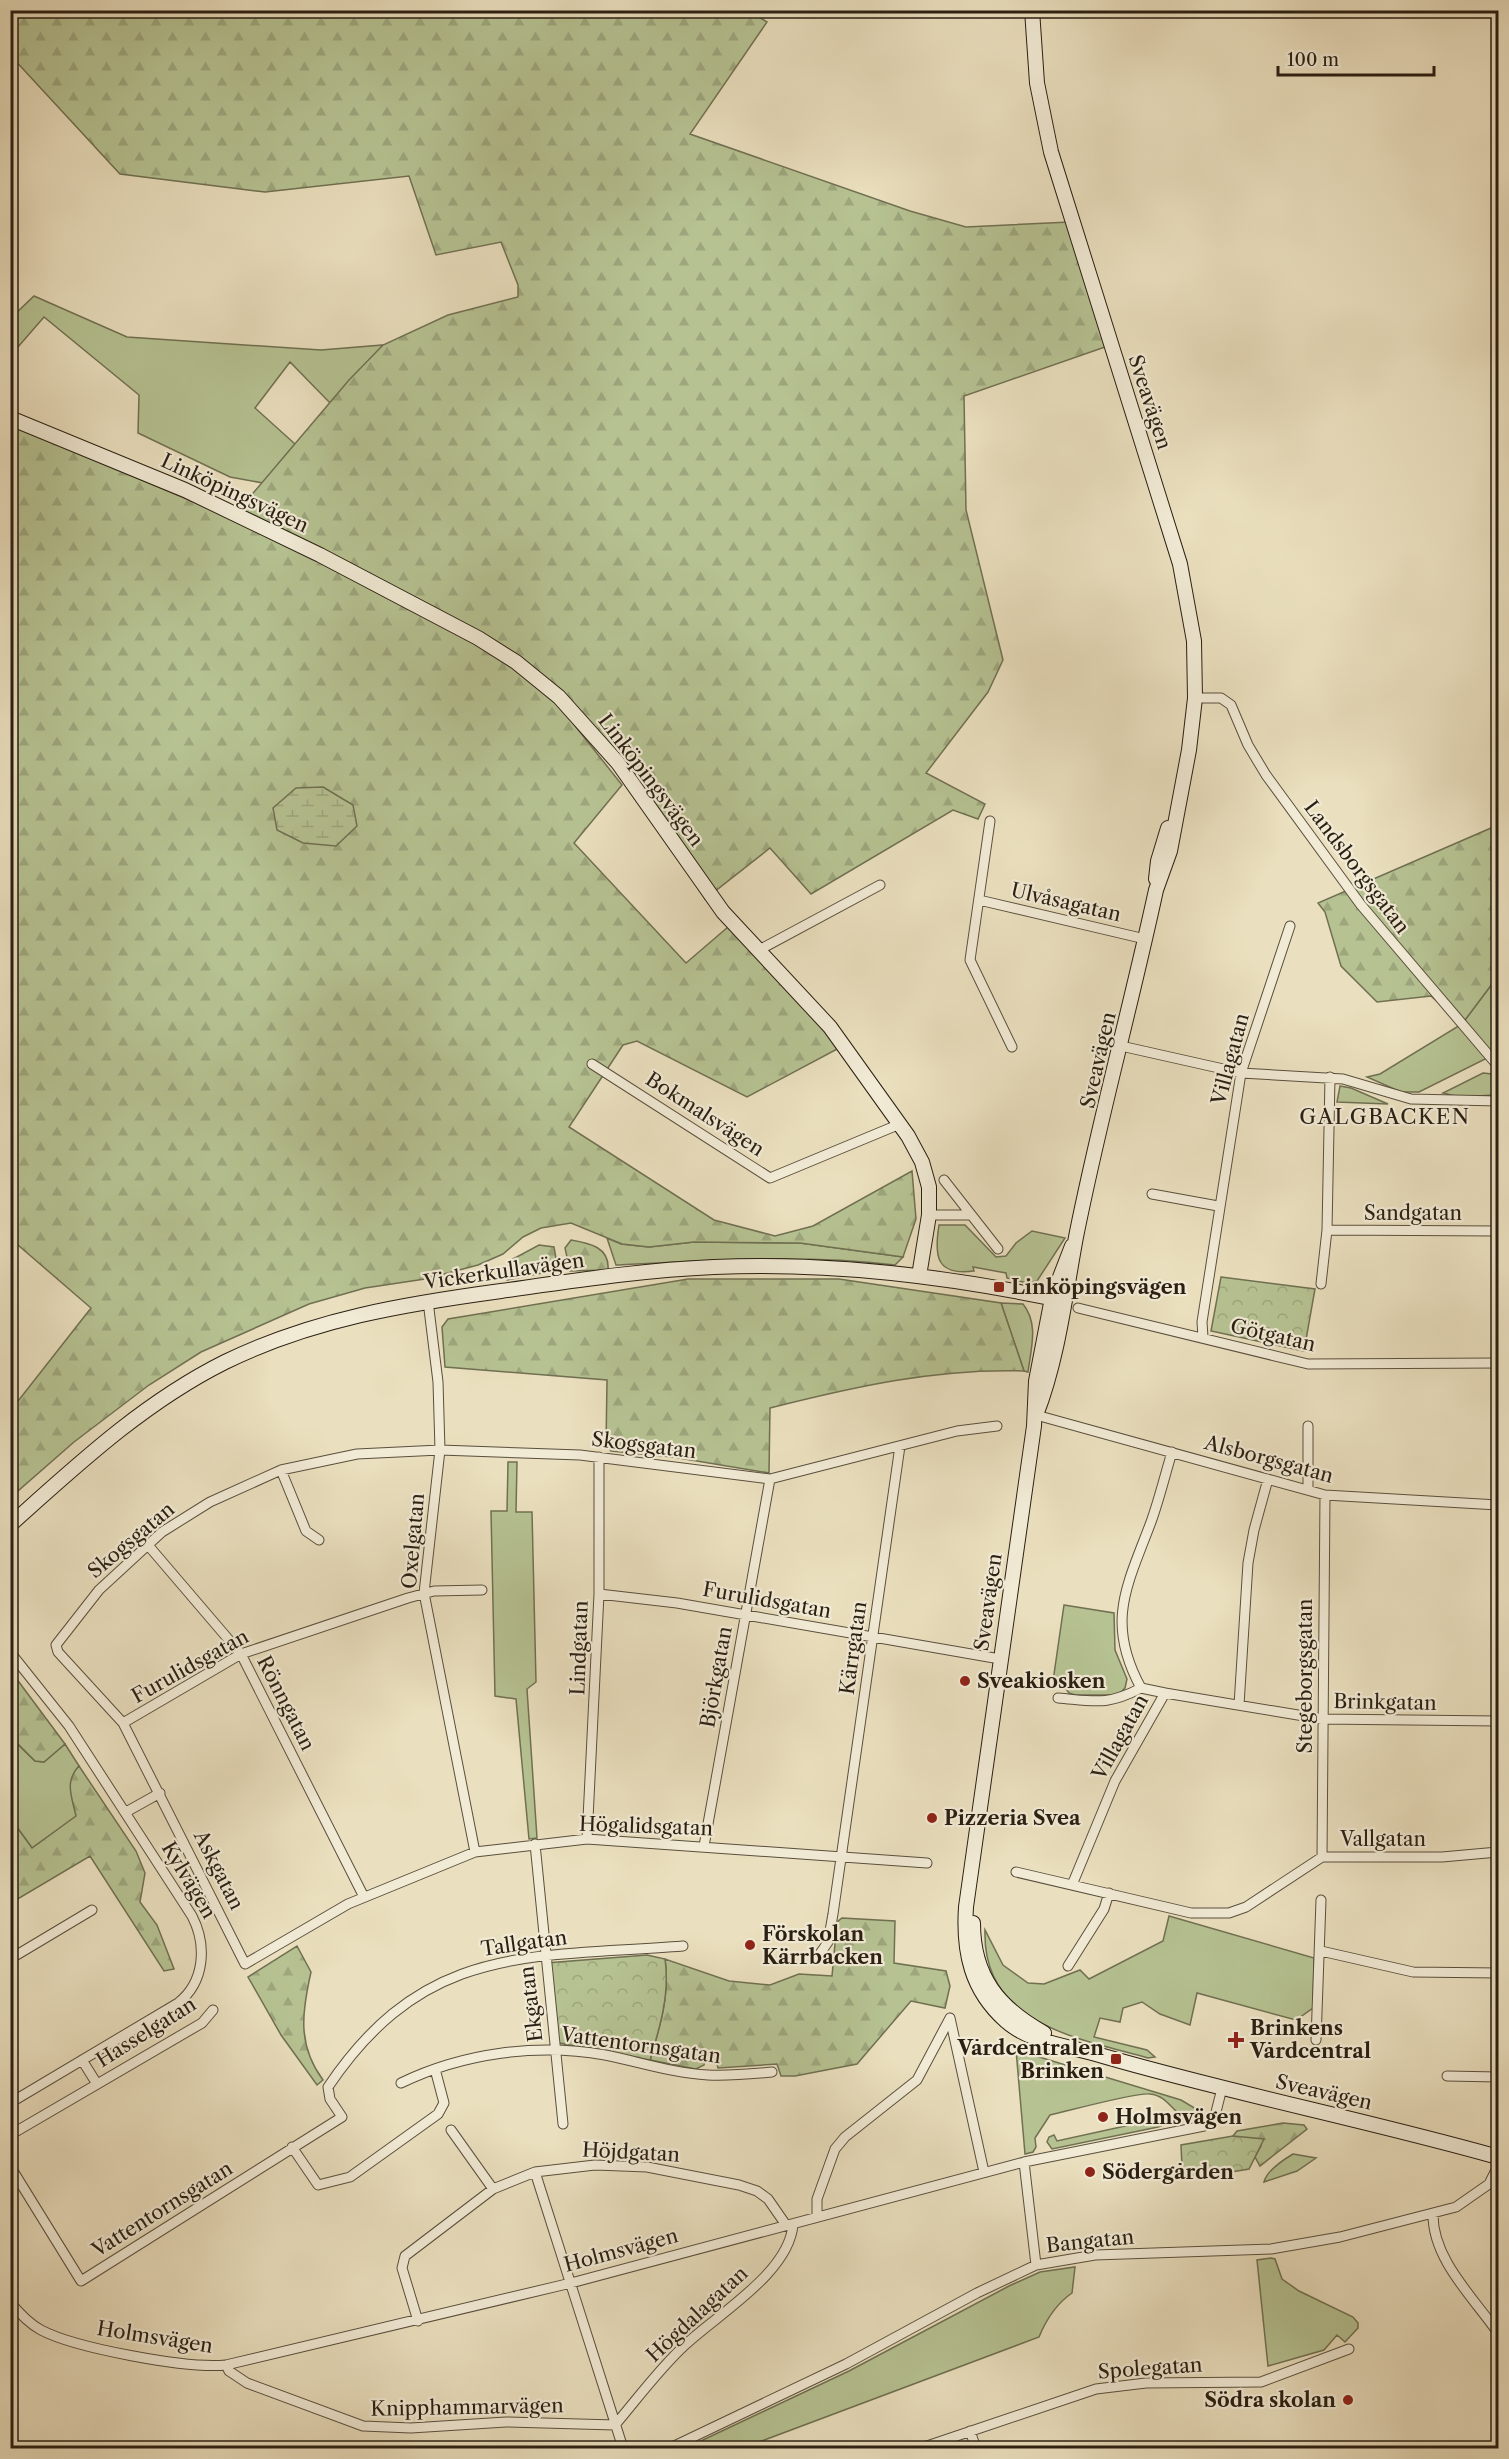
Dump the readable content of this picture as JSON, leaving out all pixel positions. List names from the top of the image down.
{
  "streets": {
    "main road": ["Sveavägen", "Linköpingsvägen", "Vickerkullavägen"],
    "street": [
      "Landsborgsgatan",
      "Ulvåsagatan",
      "Villagatan",
      "Bokmalsvägen",
      "Sandgatan",
      "Götgatan",
      "Skogsgatan",
      "Alsborgsgatan",
      "Oxelgatan",
      "Furulidsgatan",
      "Lindgatan",
      "Kärrgatan",
      "Stegeborgsgatan",
      "Björkgatan",
      "Brinkgatan",
      "Rönngatan",
      "Högalidsgatan",
      "Vallgatan",
      "Askgatan",
      "Kylvägen",
      "Tallgatan",
      "Ekgatan",
      "Hasselgatan",
      "Vattentornsgatan",
      "Höjdgatan",
      "Bangatan",
      "Holmsvägen",
      "Högdalagatan",
      "Spolegatan",
      "Knipphammarvägen"
    ]
  },
  "crossings": [
    ["Sveavägen", "Landsborgsgatan"],
    ["Sveavägen", "Ulvåsagatan"],
    ["Sveavägen", "Vickerkullavägen"],
    ["Sveavägen", "Alsborgsgatan"],
    ["Sveavägen", "Furulidsgatan"],
    ["Sveavägen", "Holmsvägen"],
    ["Linköpingsvägen", "Bokmalsvägen"],
    ["Linköpingsvägen", "Vickerkullavägen"],
    ["Villagatan", "Götgatan"],
    ["Villagatan", "Alsborgsgatan"],
    ["Villagatan", "Brinkgatan"],
    ["Vickerkullavägen", "Oxelgatan"],
    ["Skogsgatan", "Oxelgatan"],
    ["Skogsgatan", "Lindgatan"],
    ["Skogsgatan", "Kärrgatan"],
    ["Skogsgatan", "Björkgatan"],
    ["Skogsgatan", "Rönngatan"],
    ["Skogsgatan", "Askgatan"],
    ["Alsborgsgatan", "Stegeborgsgatan"],
    ["Oxelgatan", "Furulidsgatan"],
    ["Oxelgatan", "Högalidsgatan"],
    ["Furulidsgatan", "Lindgatan"],
    ["Furulidsgatan", "Kärrgatan"],
    ["Furulidsgatan", "Björkgatan"],
    ["Furulidsgatan", "Rönngatan"],
    ["Furulidsgatan", "Askgatan"],
    ["Lindgatan", "Högalidsgatan"],
    ["Kärrgatan", "Högalidsgatan"],
    ["Stegeborgsgatan", "Brinkgatan"],
    ["Stegeborgsgatan", "Vallgatan"],
    ["Björkgatan", "Högalidsgatan"],
    ["Rönngatan", "Högalidsgatan"],
    ["Högalidsgatan", "Askgatan"],
    ["Högalidsgatan", "Ekgatan"],
    ["Kylvägen", "Hasselgatan"],
    ["Tallgatan", "Ekgatan"],
    ["Tallgatan", "Vattentornsgatan"],
    ["Ekgatan", "Vattentornsgatan"],
    ["Höjdgatan", "Holmsvägen"],
    ["Höjdgatan", "Högdalagatan"],
    ["Holmsvägen", "Högdalagatan"],
    ["Holmsvägen", "Knipphammarvägen"],
    ["Högdalagatan", "Knipphammarvägen"]
  ],
  "districts": ["GALGBACKEN"],
  "places": {
    "transit": ["Linköpingsvägen", "Vårdcentralen Brinken"],
    "other": [
      "Sveakiosken",
      "Pizzeria Svea",
      "Förskolan Kärrbacken",
      "Holmsvägen",
      "Södergården",
      "Södra skolan"
    ],
    "health": ["Brinkens Vårdcentral"]
  },
  "scale_bar": "100 m"
}
